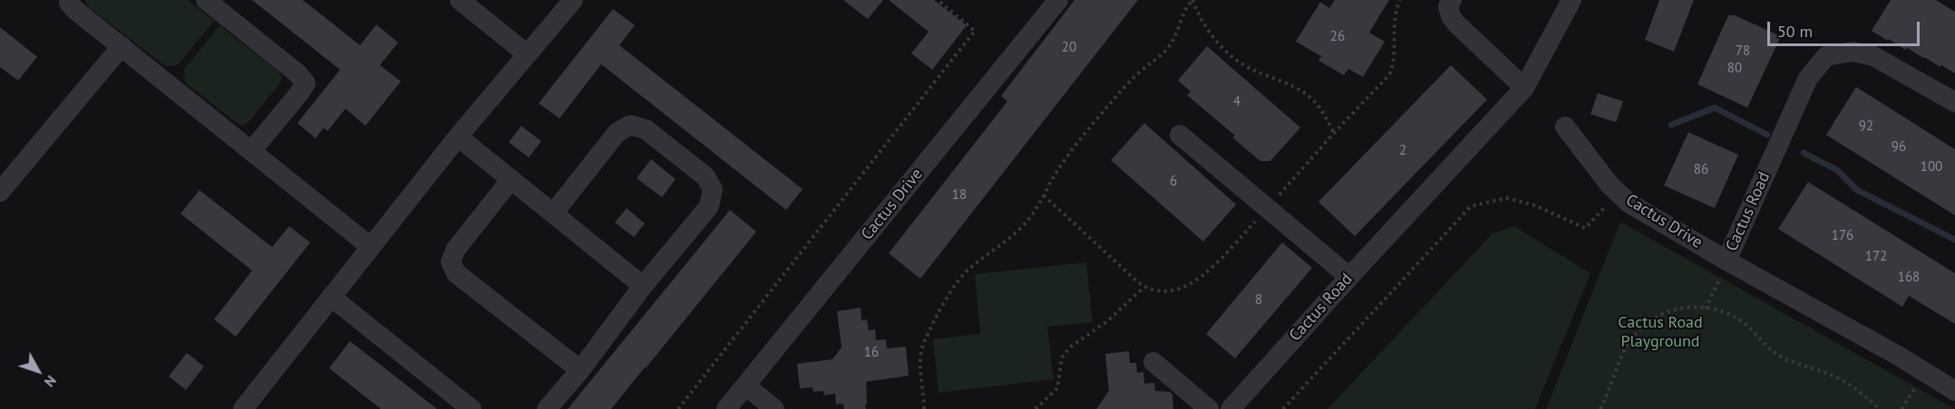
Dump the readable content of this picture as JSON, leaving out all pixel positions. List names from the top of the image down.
{
  "streets": {
    "street": ["Cactus Drive", "Cactus Road"]
  },
  "crossings": [
    ["Cactus Drive", "Cactus Road"]
  ],
  "parks": ["Cactus Road Playground"],
  "house_numbers": [
    "26",
    "20",
    "78",
    "80",
    "4",
    "92",
    "96",
    "2",
    "100",
    "86",
    "6",
    "18",
    "176",
    "172",
    "168",
    "8",
    "16"
  ],
  "scale_bar": "50 m",
  "north": "bottom right"
}
